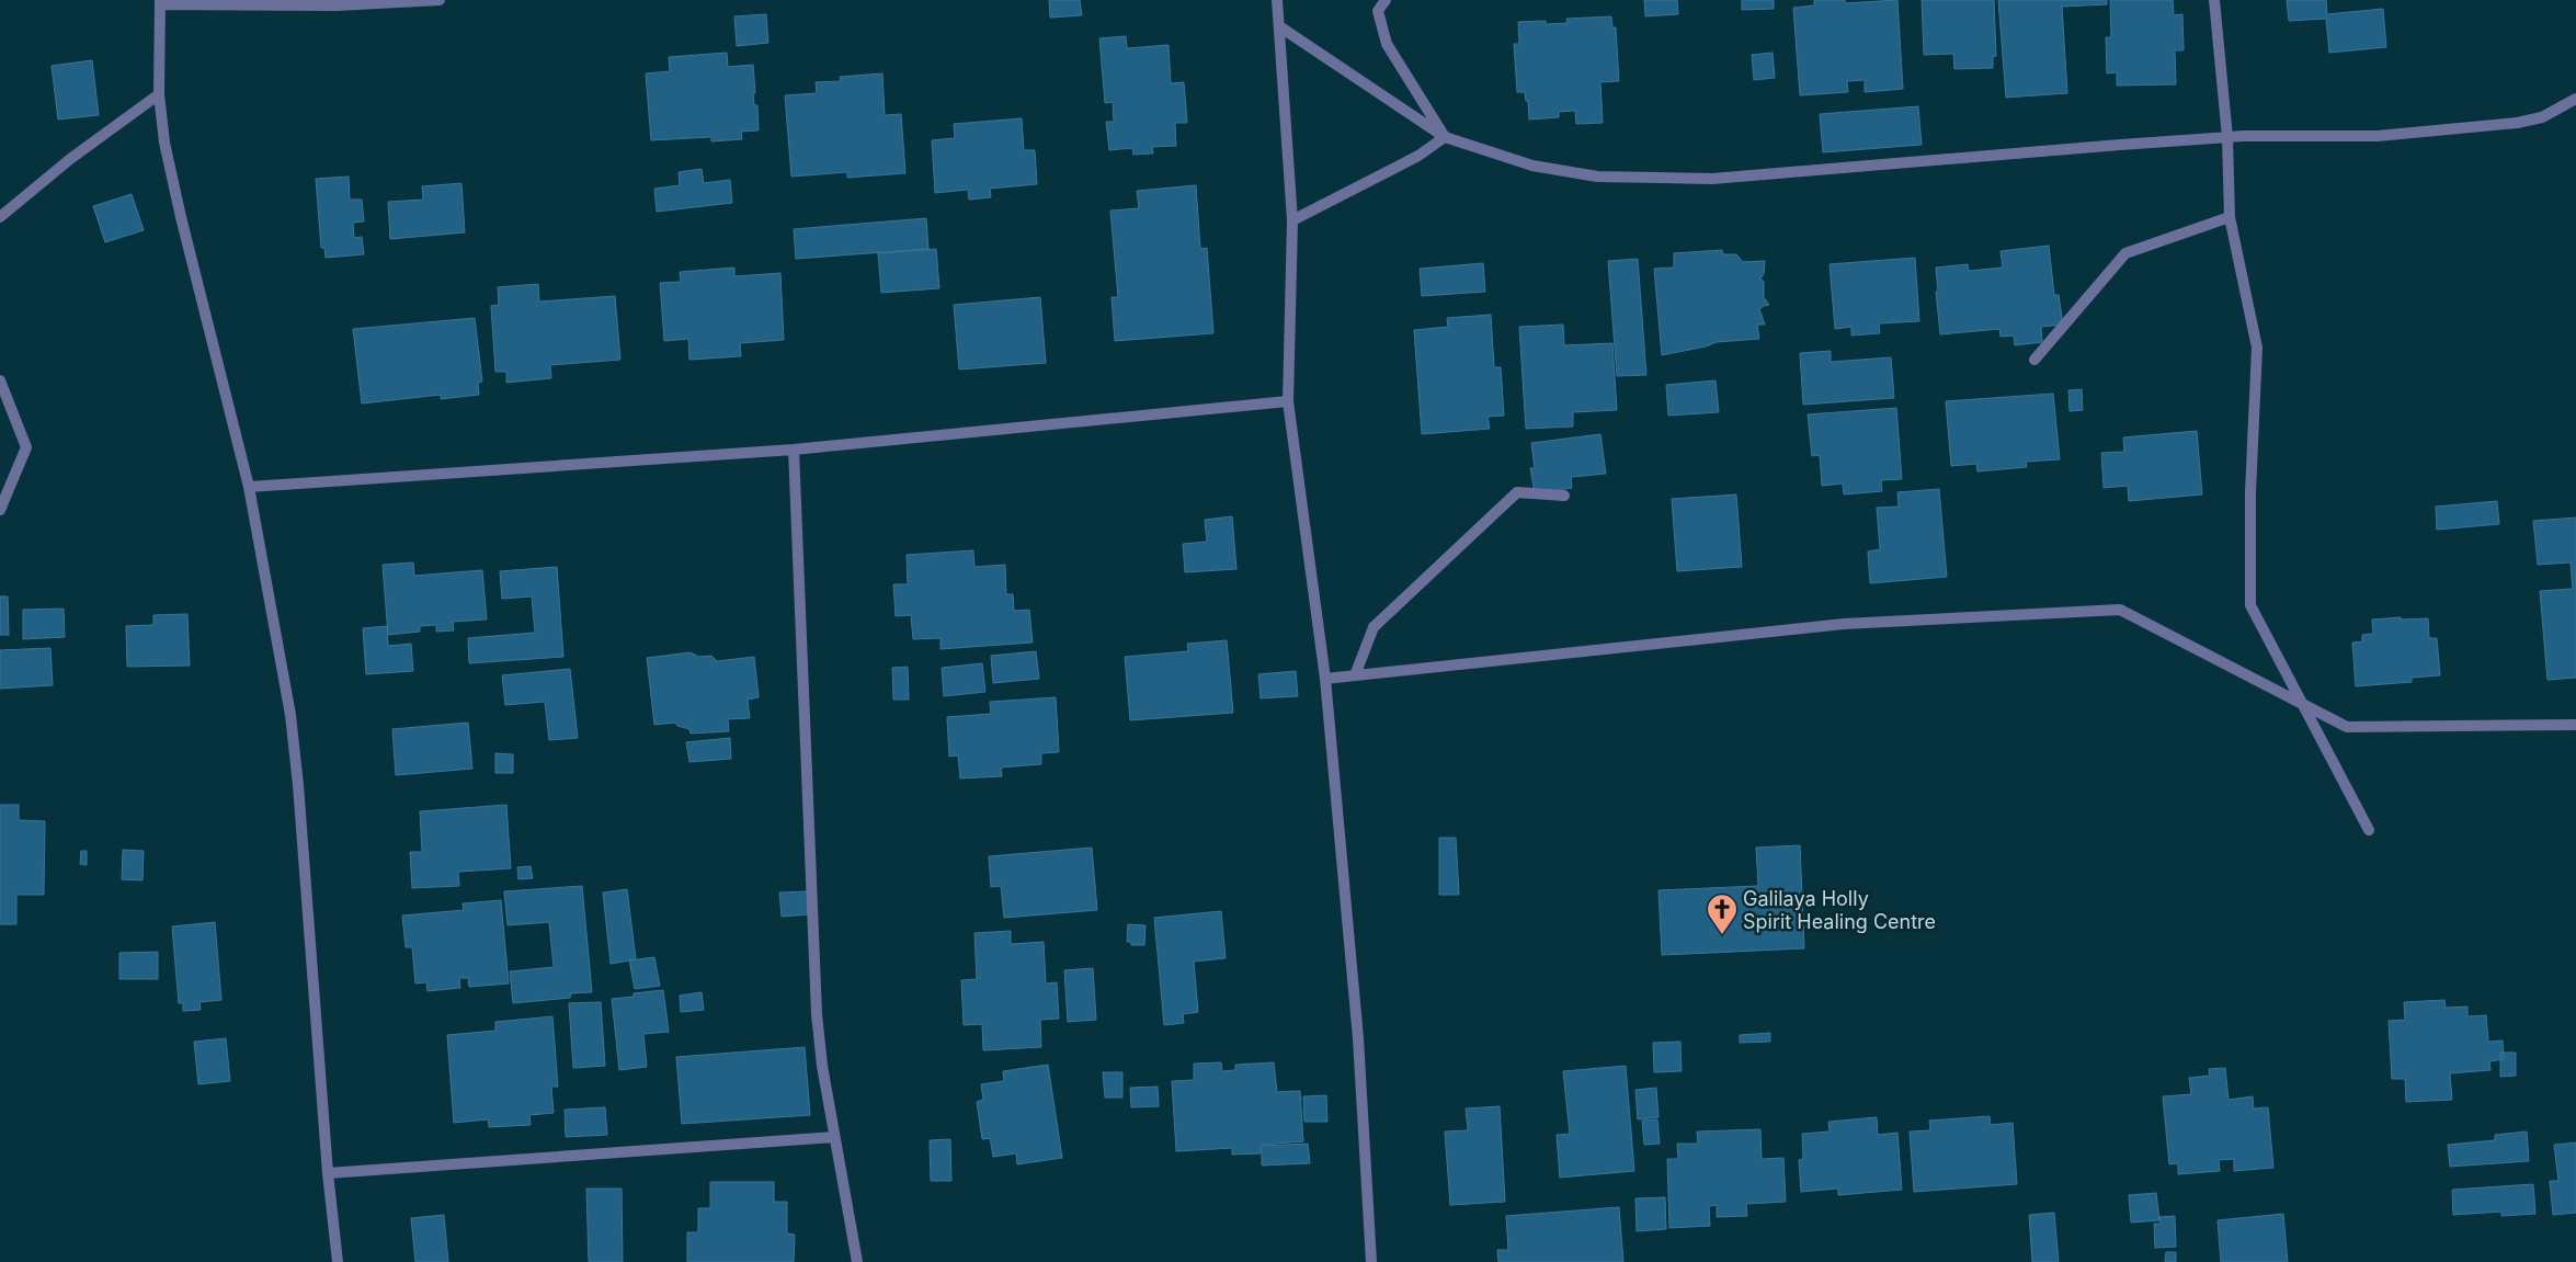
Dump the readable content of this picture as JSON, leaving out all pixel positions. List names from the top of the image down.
{
  "places": {
    "church": ["Galilaya Holly Spirit Healing Centre"]
  }
}
